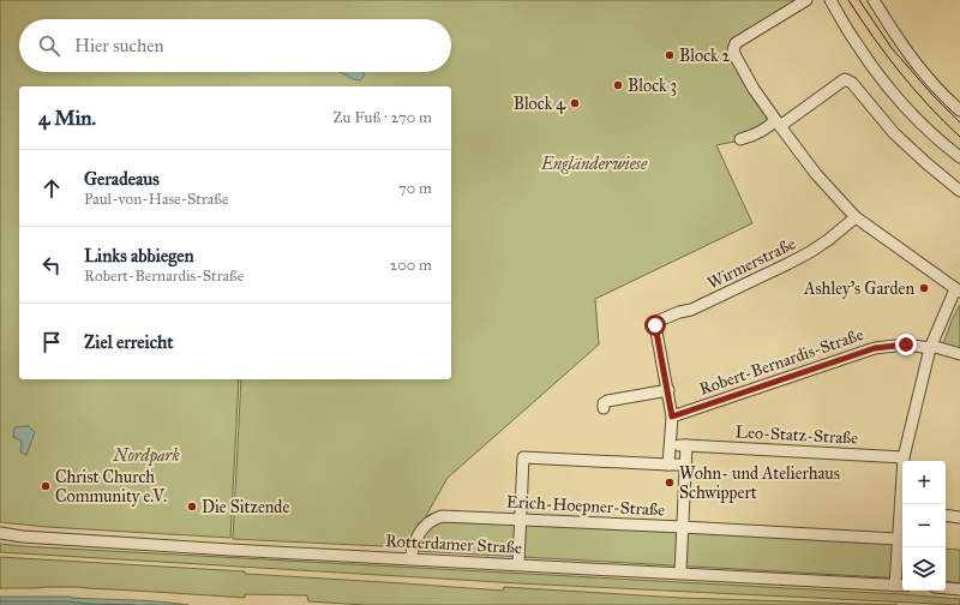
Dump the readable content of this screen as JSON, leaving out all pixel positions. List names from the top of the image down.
{
  "streets": {
    "street": [
      "Wirmerstraße",
      "Robert-Bernardis-Straße",
      "Leo-Statz-Straße",
      "Erich-Hoepner-Straße",
      "Rotterdamer Straße"
    ]
  },
  "crossings": [
    ["Erich-Hoepner-Straße", "Rotterdamer Straße"]
  ],
  "parks": ["Engländerwiese", "Nordpark"],
  "places": [
    "Block 2",
    "Block 3",
    "Block 4",
    "Ashley's Garden",
    "Wohn- und Atelierhaus Schwippert",
    "Christ Church Community e.V.",
    "Die Sitzende"
  ],
  "page": {
    "search": "Hier suchen",
    "heading": ["4 Min.", "Zu Fuß · 270 m"],
    "list": [
      ["Geradeaus", "Paul-von-Hase-Straße", "70 m"],
      ["Links abbiegen", "Robert-Bernardis-Straße", "200 m"],
      "Ziel erreicht"
    ],
    "map_buttons": ["+", "−"]
  }
}
